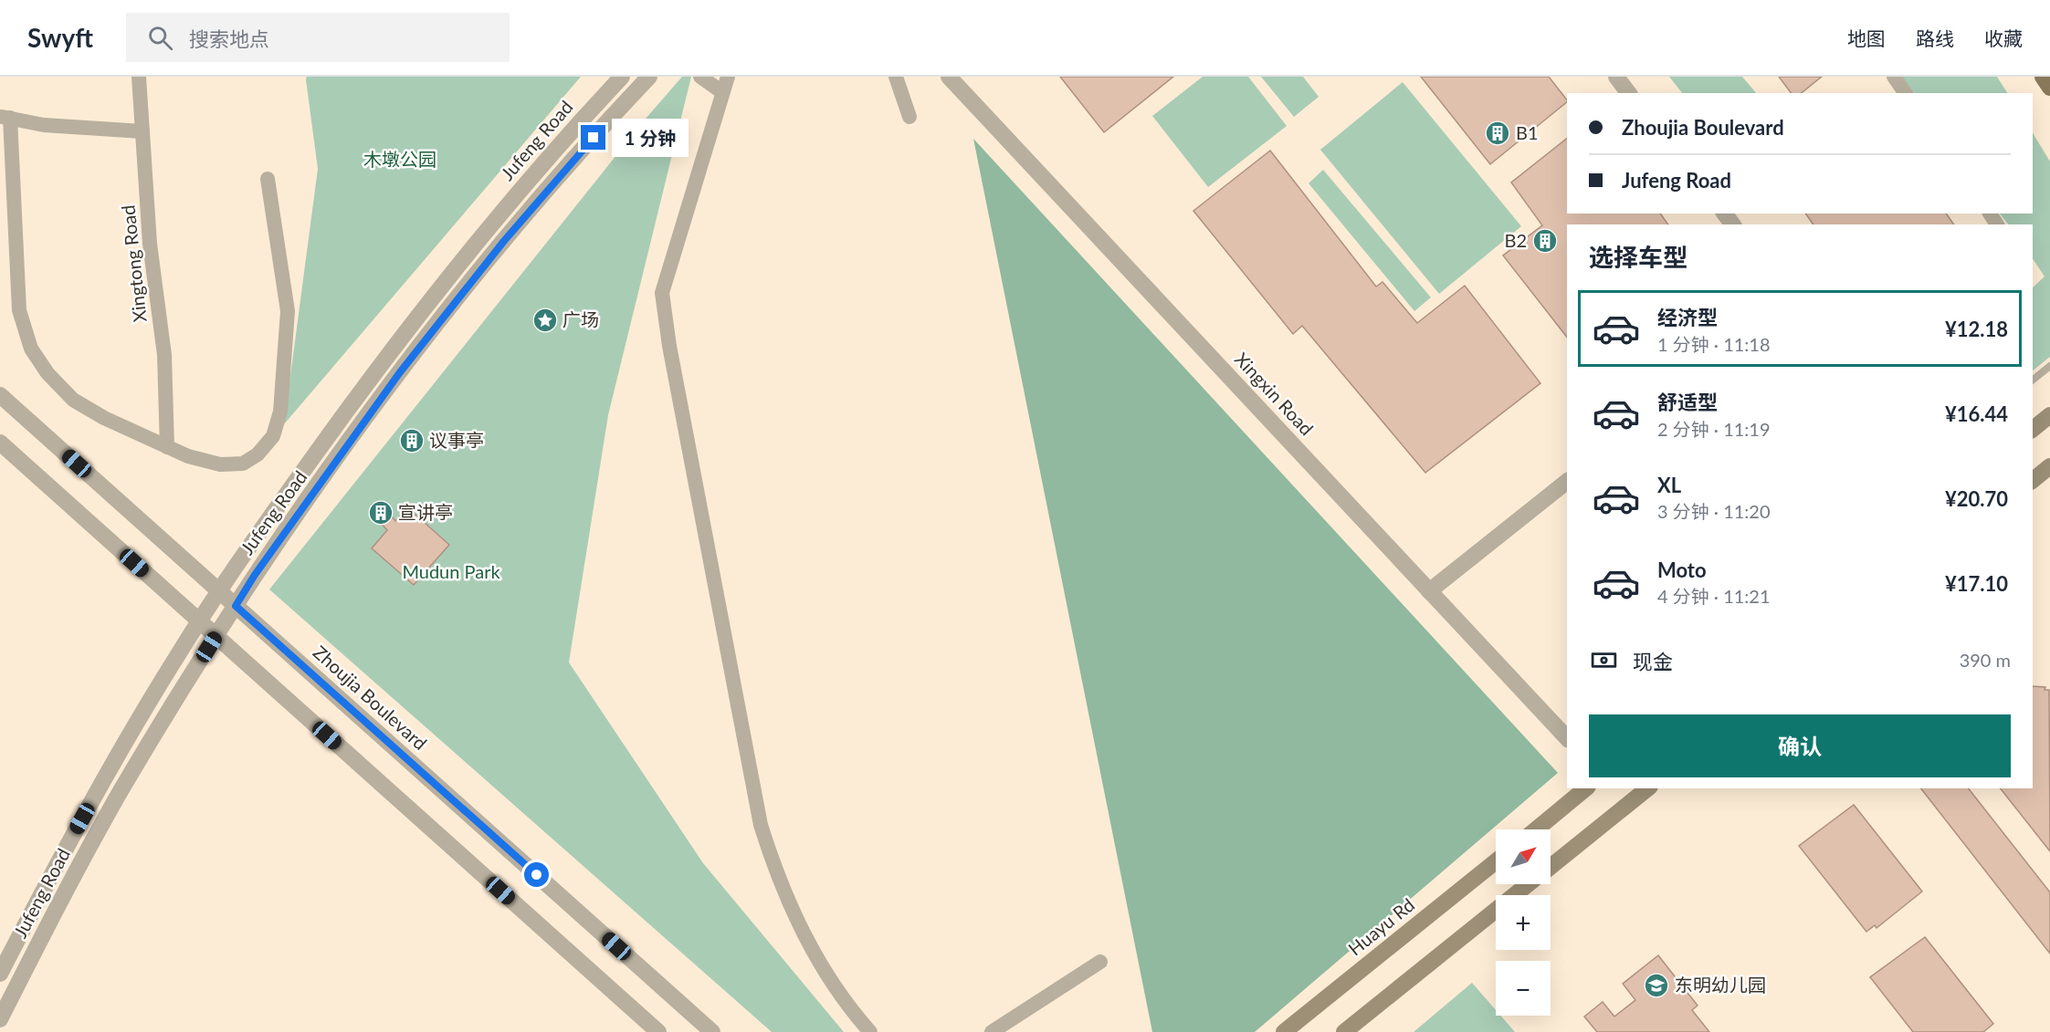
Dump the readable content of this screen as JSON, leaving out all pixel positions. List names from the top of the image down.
{
  "streets": {
    "main road": ["Huayu Rd"],
    "street": [
      "Jufeng Road",
      "Xingtong Road",
      "Xingxin Road",
      "Zhoujia Boulevard"
    ]
  },
  "crossings": [
    ["Jufeng Road", "Zhoujia Boulevard"]
  ],
  "parks": ["木墩公园", "Mudun Park"],
  "places": {
    "building": [
      "B1",
      "B2",
      "议事亭",
      "宣讲亭"
    ],
    "place": ["广场"],
    "school or university": ["东明幼儿园"]
  },
  "north": "top right",
  "page": {
    "header": "Swyft",
    "search": "搜索地点",
    "nav": ["地图", "路线", "收藏"],
    "banner": ["Zhoujia Boulevard", "Jufeng Road"],
    "bubble": "1 分钟",
    "heading": "选择车型",
    "list": [
      {
        "name": "经济型",
        "note": "1 分钟 · 11:18",
        "value": "¥12.18"
      },
      {
        "name": "舒适型",
        "note": "2 分钟 · 11:19",
        "value": "¥16.44"
      },
      {
        "name": "XL",
        "note": "3 分钟 · 11:20",
        "value": "¥20.70"
      },
      {
        "name": "Moto",
        "note": "4 分钟 · 11:21",
        "value": "¥17.10"
      }
    ],
    "pay": ["现金", "390 m"],
    "buttons": "确认",
    "map_buttons": ["+", "−"]
  }
}
